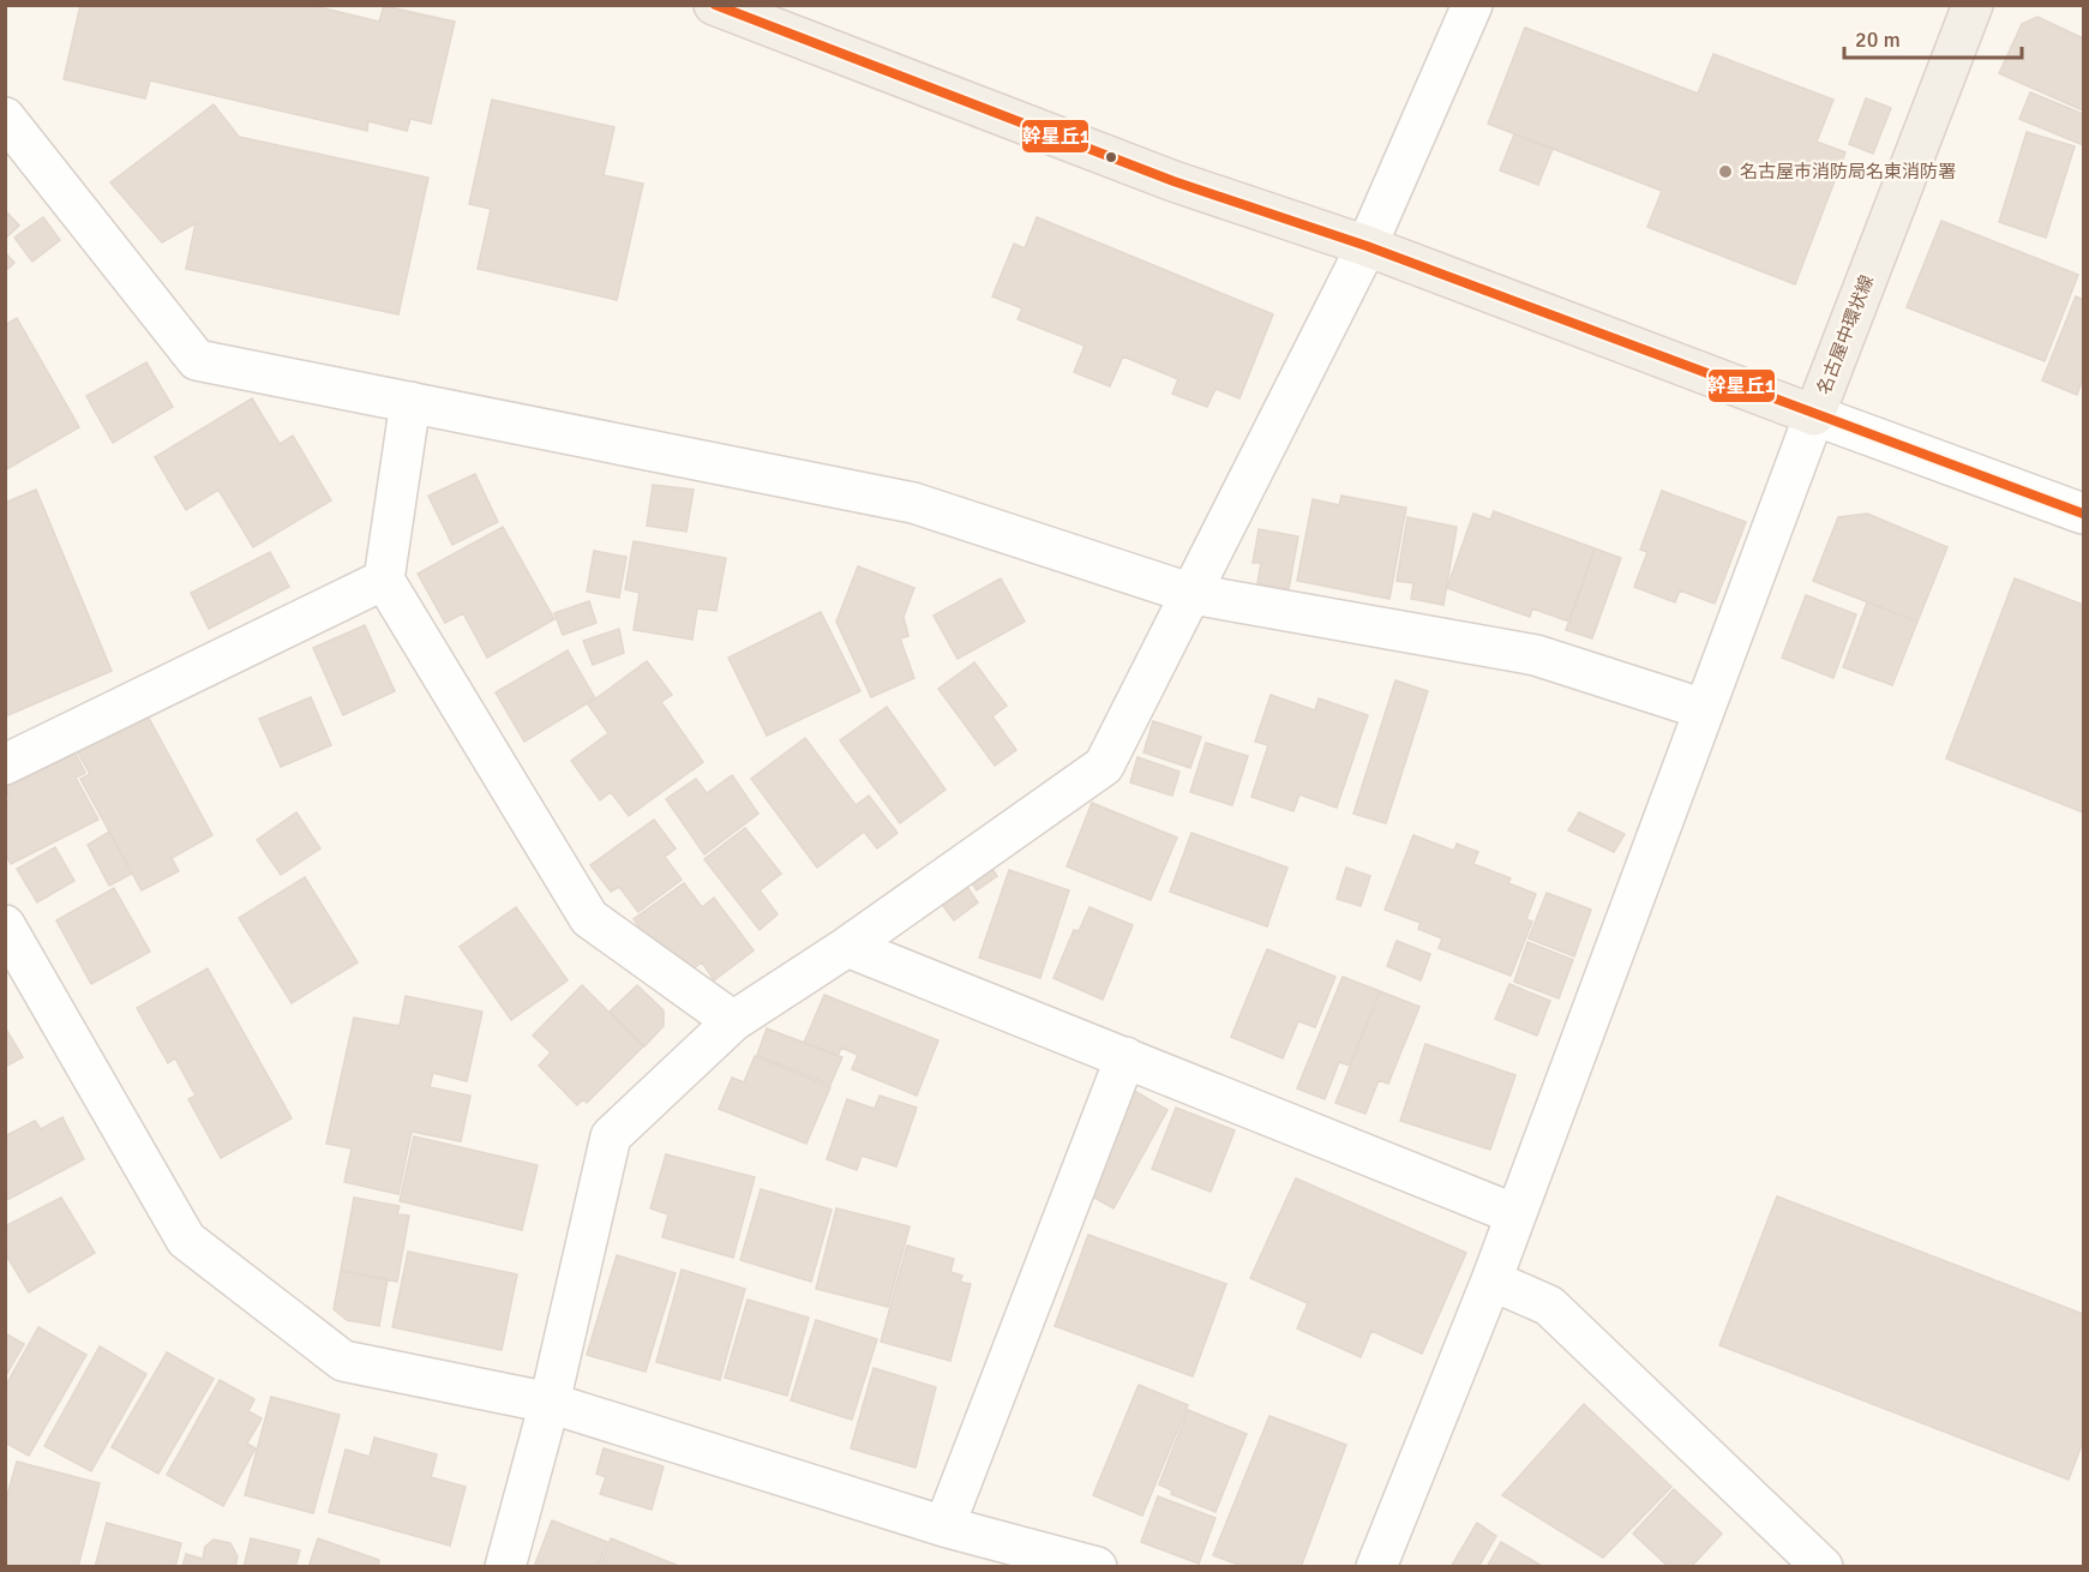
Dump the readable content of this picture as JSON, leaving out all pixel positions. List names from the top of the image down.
{
  "streets": {
    "main road": ["名古屋中環状線"]
  },
  "places": ["名古屋市消防局名東消防署"],
  "lines": ["transit line 幹星丘1"],
  "scale_bar": "20 m"
}
